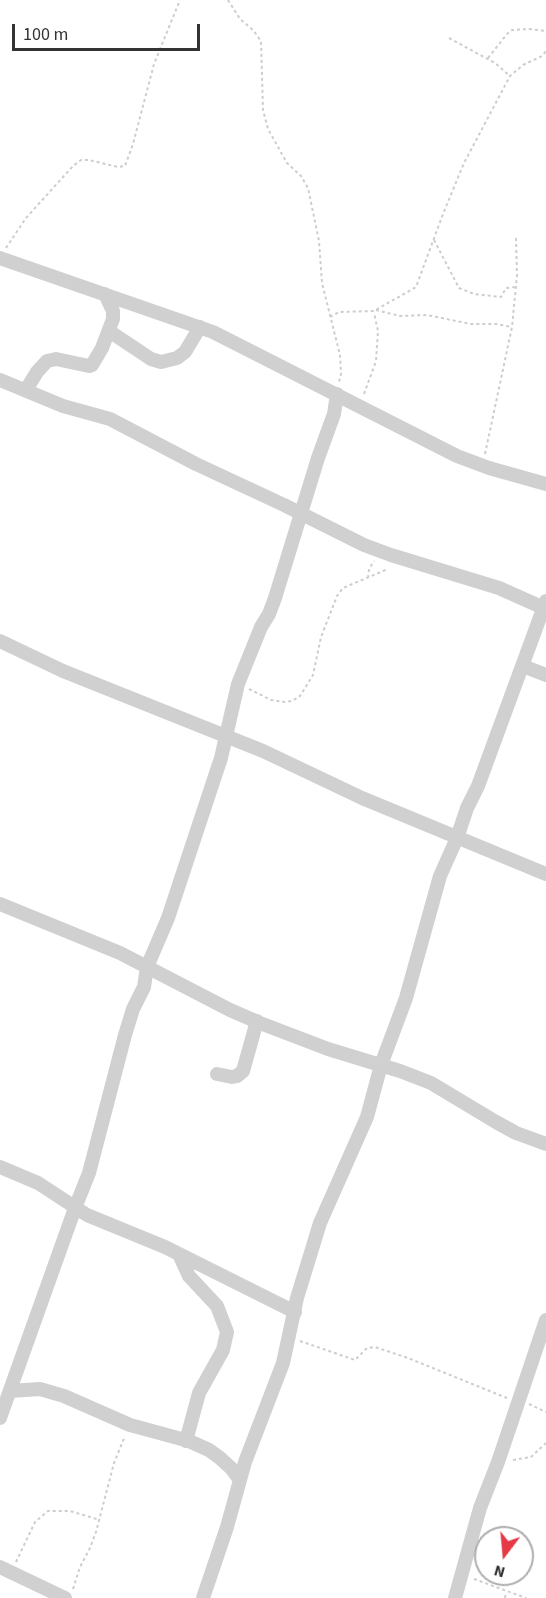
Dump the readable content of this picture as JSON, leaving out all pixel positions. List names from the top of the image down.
{
  "scale_bar": "100 m",
  "north": "bottom"
}
